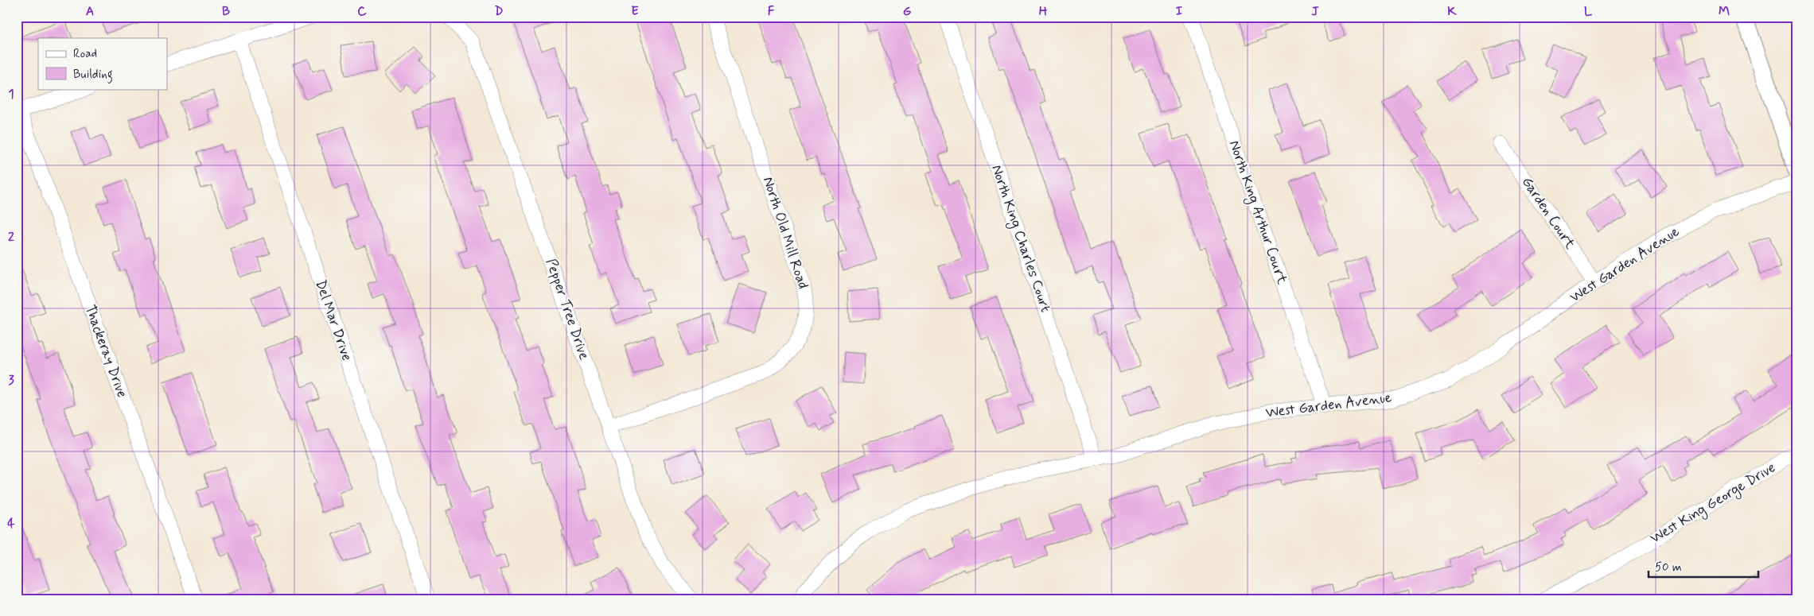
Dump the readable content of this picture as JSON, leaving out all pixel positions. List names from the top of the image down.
{
  "streets": {
    "street": [
      "North King Arthur Court",
      "Garden Court",
      "North Old Mill Road",
      "North King Charles Court",
      "West Garden Avenue",
      "Pepper Tree Drive",
      "Del Mar Drive",
      "Thackeray Drive",
      "West King George Drive"
    ]
  },
  "crossings": [
    ["North King Arthur Court", "West Garden Avenue"],
    ["Garden Court", "West Garden Avenue"],
    ["North Old Mill Road", "Pepper Tree Drive"],
    ["North King Charles Court", "West Garden Avenue"]
  ],
  "legend": ["Road", "Building"],
  "scale_bar": "50 m",
  "grid": {
    "columns": [
      "A",
      "B",
      "C",
      "D",
      "E",
      "F",
      "G",
      "H",
      "I",
      "J",
      "K",
      "L",
      "M"
    ],
    "rows": [
      "1",
      "2",
      "3",
      "4"
    ]
  }
}
